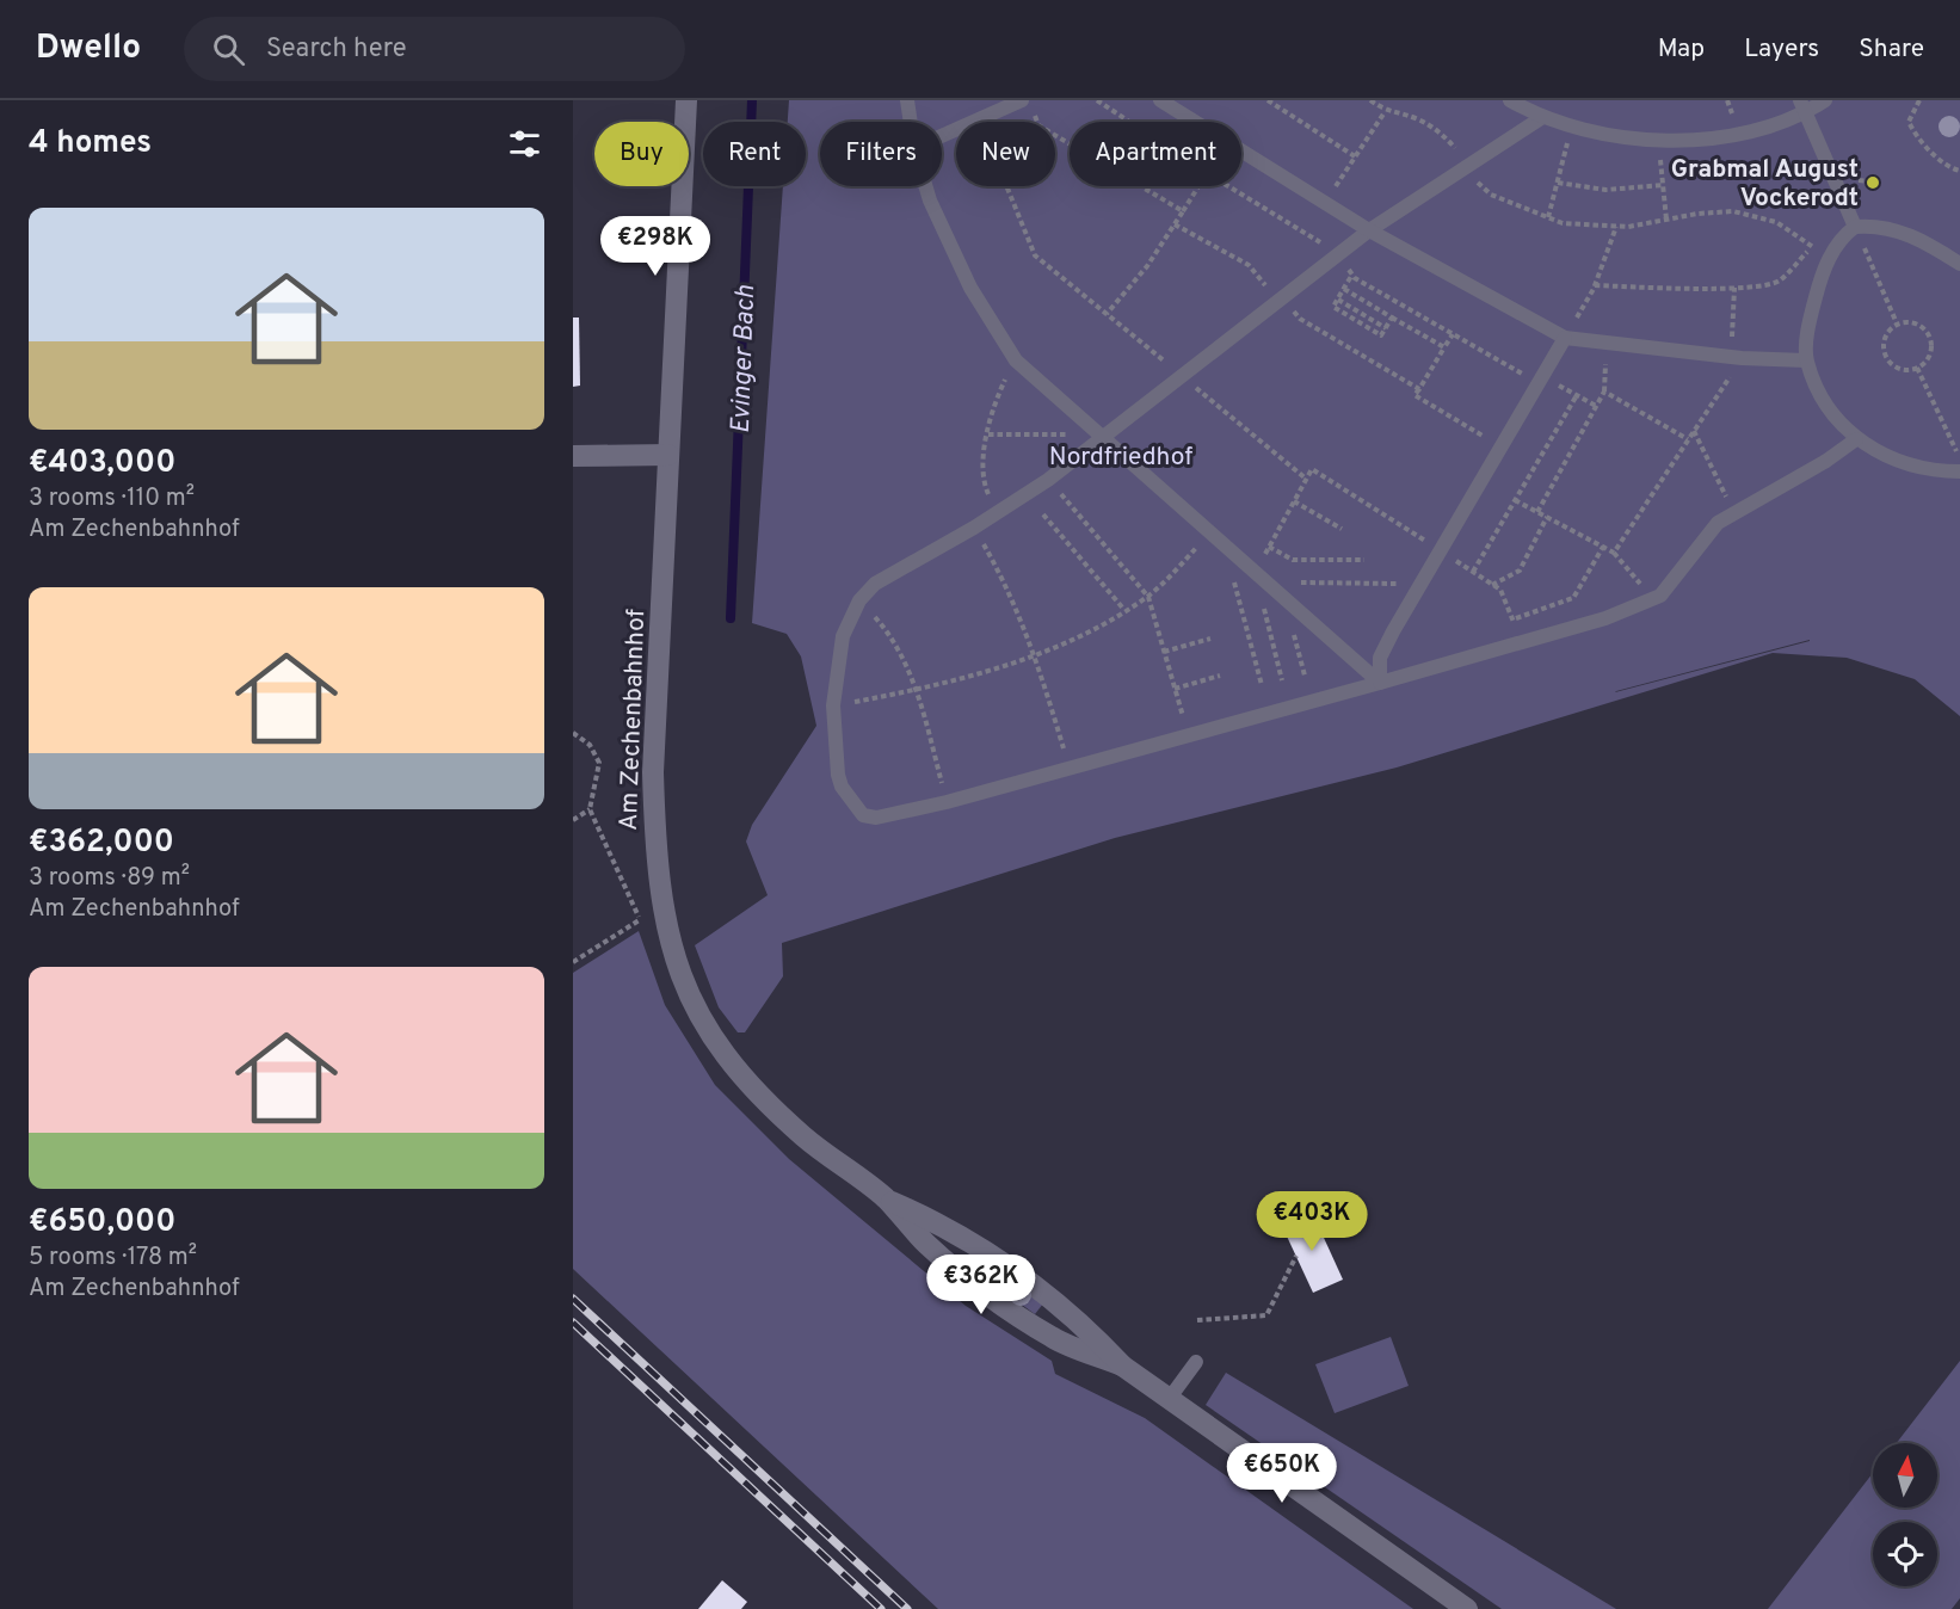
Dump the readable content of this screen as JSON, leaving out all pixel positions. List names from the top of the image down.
{
  "streets": {
    "street": ["Am Zechenbahnhof"]
  },
  "water": ["Evinger Bach"],
  "parks": ["Nordfriedhof"],
  "places": ["Grabmal August Vockerodt"],
  "north": "top",
  "page": {
    "header": "Dwello",
    "search": "Search here",
    "nav": ["Map", "Layers", "Share"],
    "heading": "4 homes",
    "chip": [
      "Buy",
      "Rent",
      "Filters",
      "New",
      "Apartment"
    ],
    "list": [
      {
        "name": "€403,000",
        "note": "3 rooms · 110 m² · Am Zechenbahnhof"
      },
      {
        "name": "€362,000",
        "note": "3 rooms · 89 m² · Am Zechenbahnhof"
      },
      {
        "name": "€650,000",
        "note": "5 rooms · 178 m² · Am Zechenbahnhof"
      }
    ],
    "price": [
      "€298K",
      "€403K",
      "€362K",
      "€650K"
    ]
  }
}
